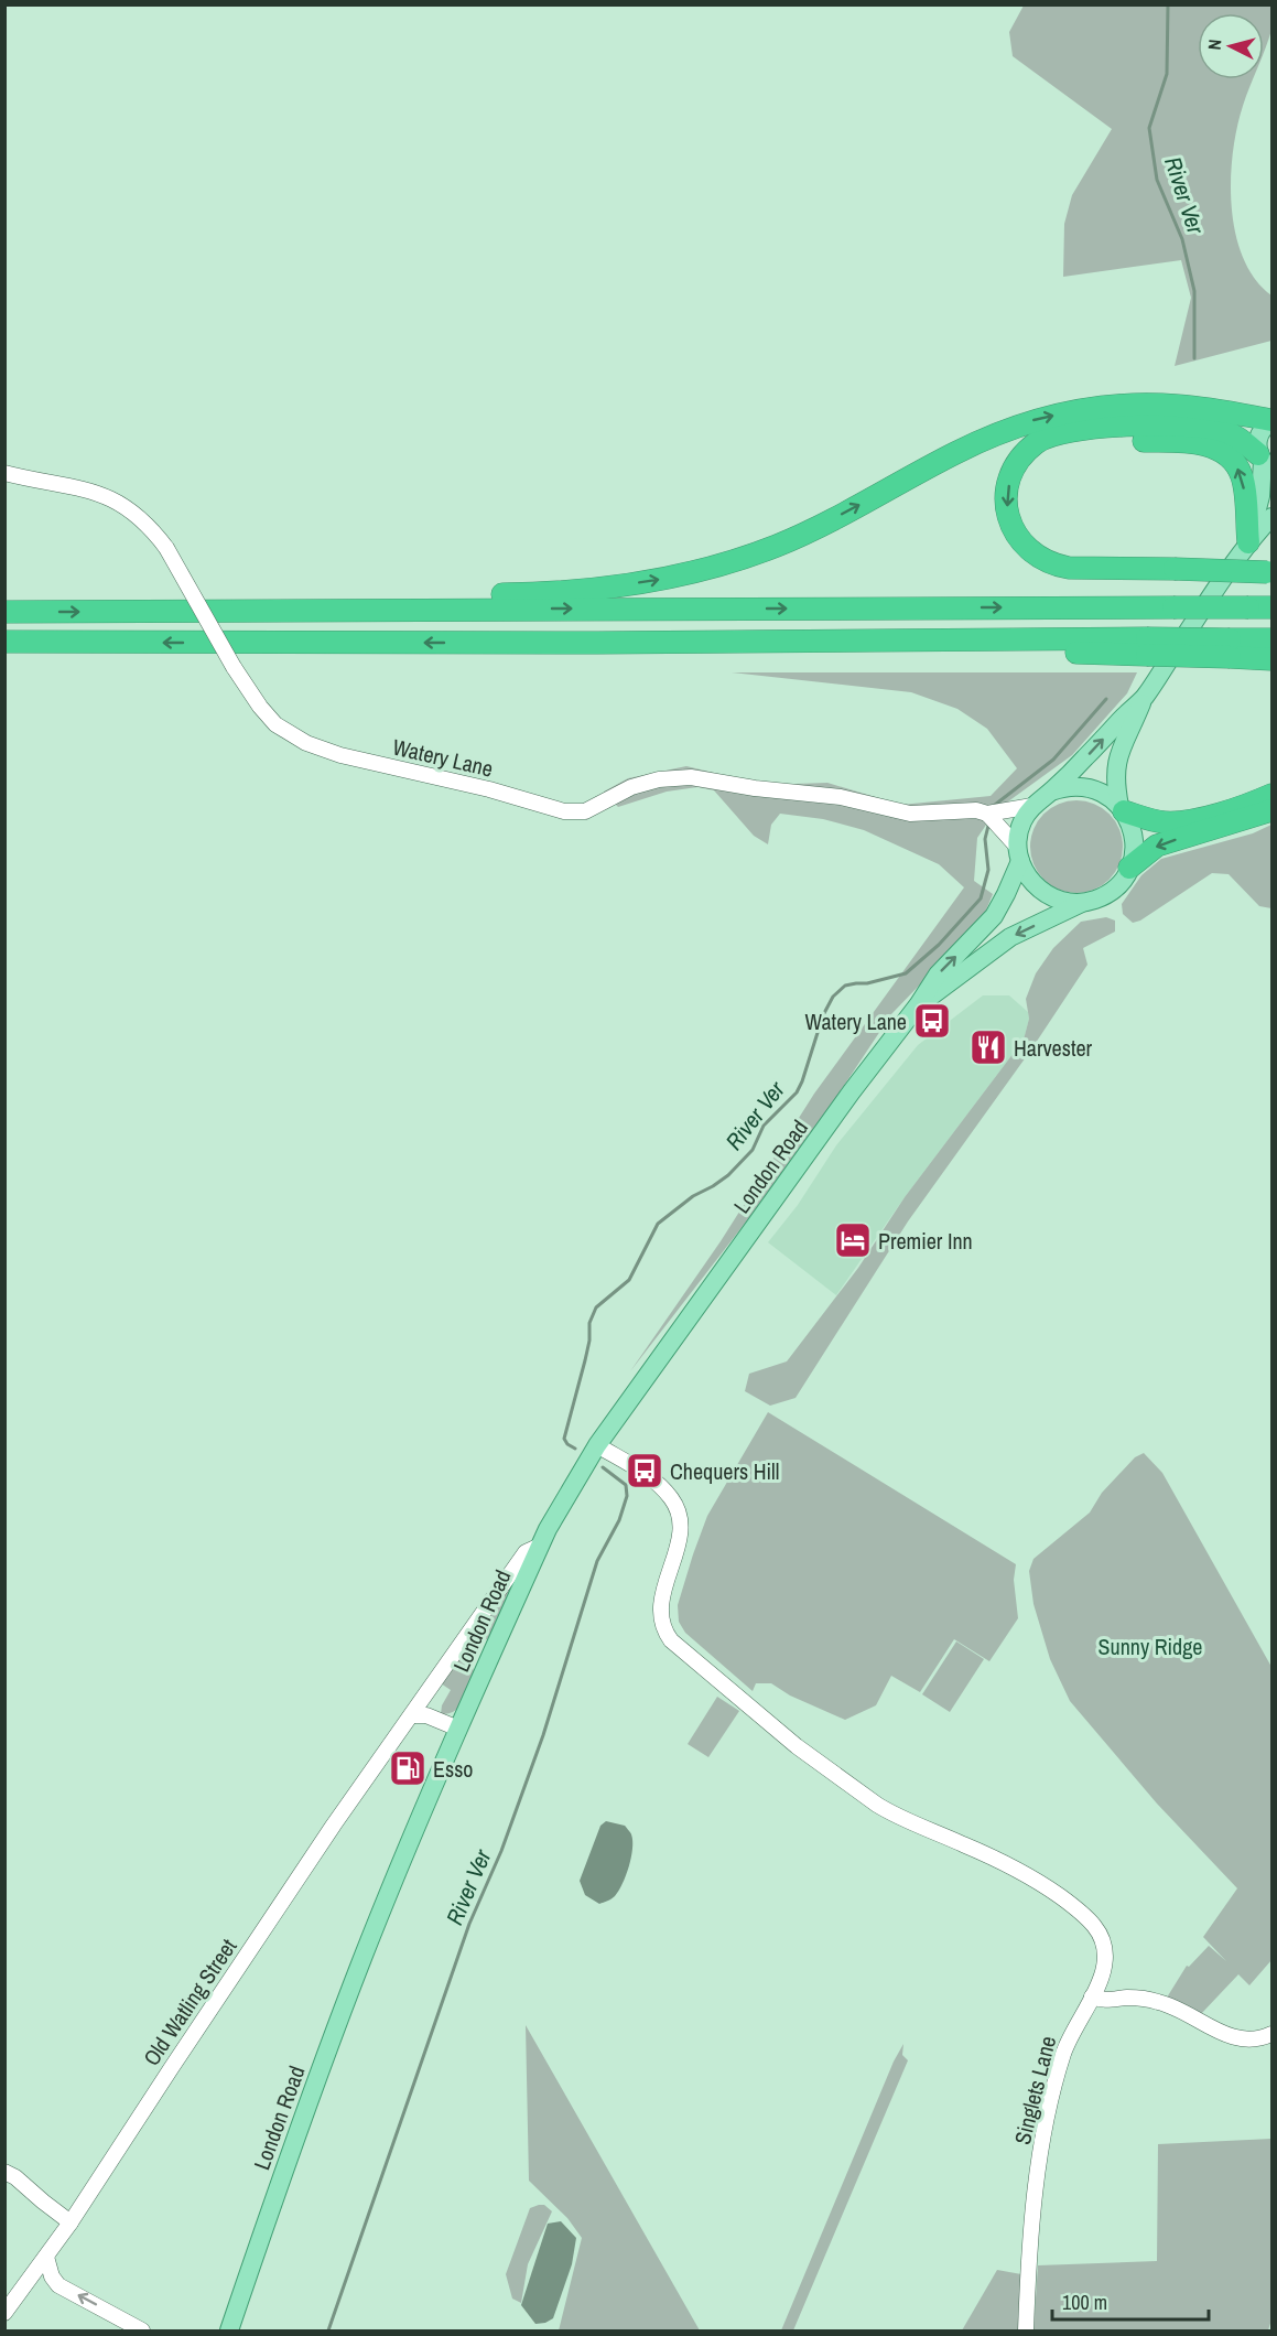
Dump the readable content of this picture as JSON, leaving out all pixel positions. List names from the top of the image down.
{
  "streets": {
    "main road": ["London Road"],
    "street": ["Watery Lane", "Old Watling Street", "Singlets Lane"]
  },
  "crossings": [
    ["Watery Lane", "London Road"],
    ["London Road", "Old Watling Street"],
    ["London Road", "Singlets Lane"]
  ],
  "water": ["River Ver"],
  "parks": ["Sunny Ridge"],
  "places": {
    "bus stop": ["Watery Lane", "Chequers Hill"],
    "restaurant": ["Harvester"],
    "hotel": ["Premier Inn"],
    "fuel station": ["Esso"]
  },
  "scale_bar": "100 m",
  "north": "left"
}
